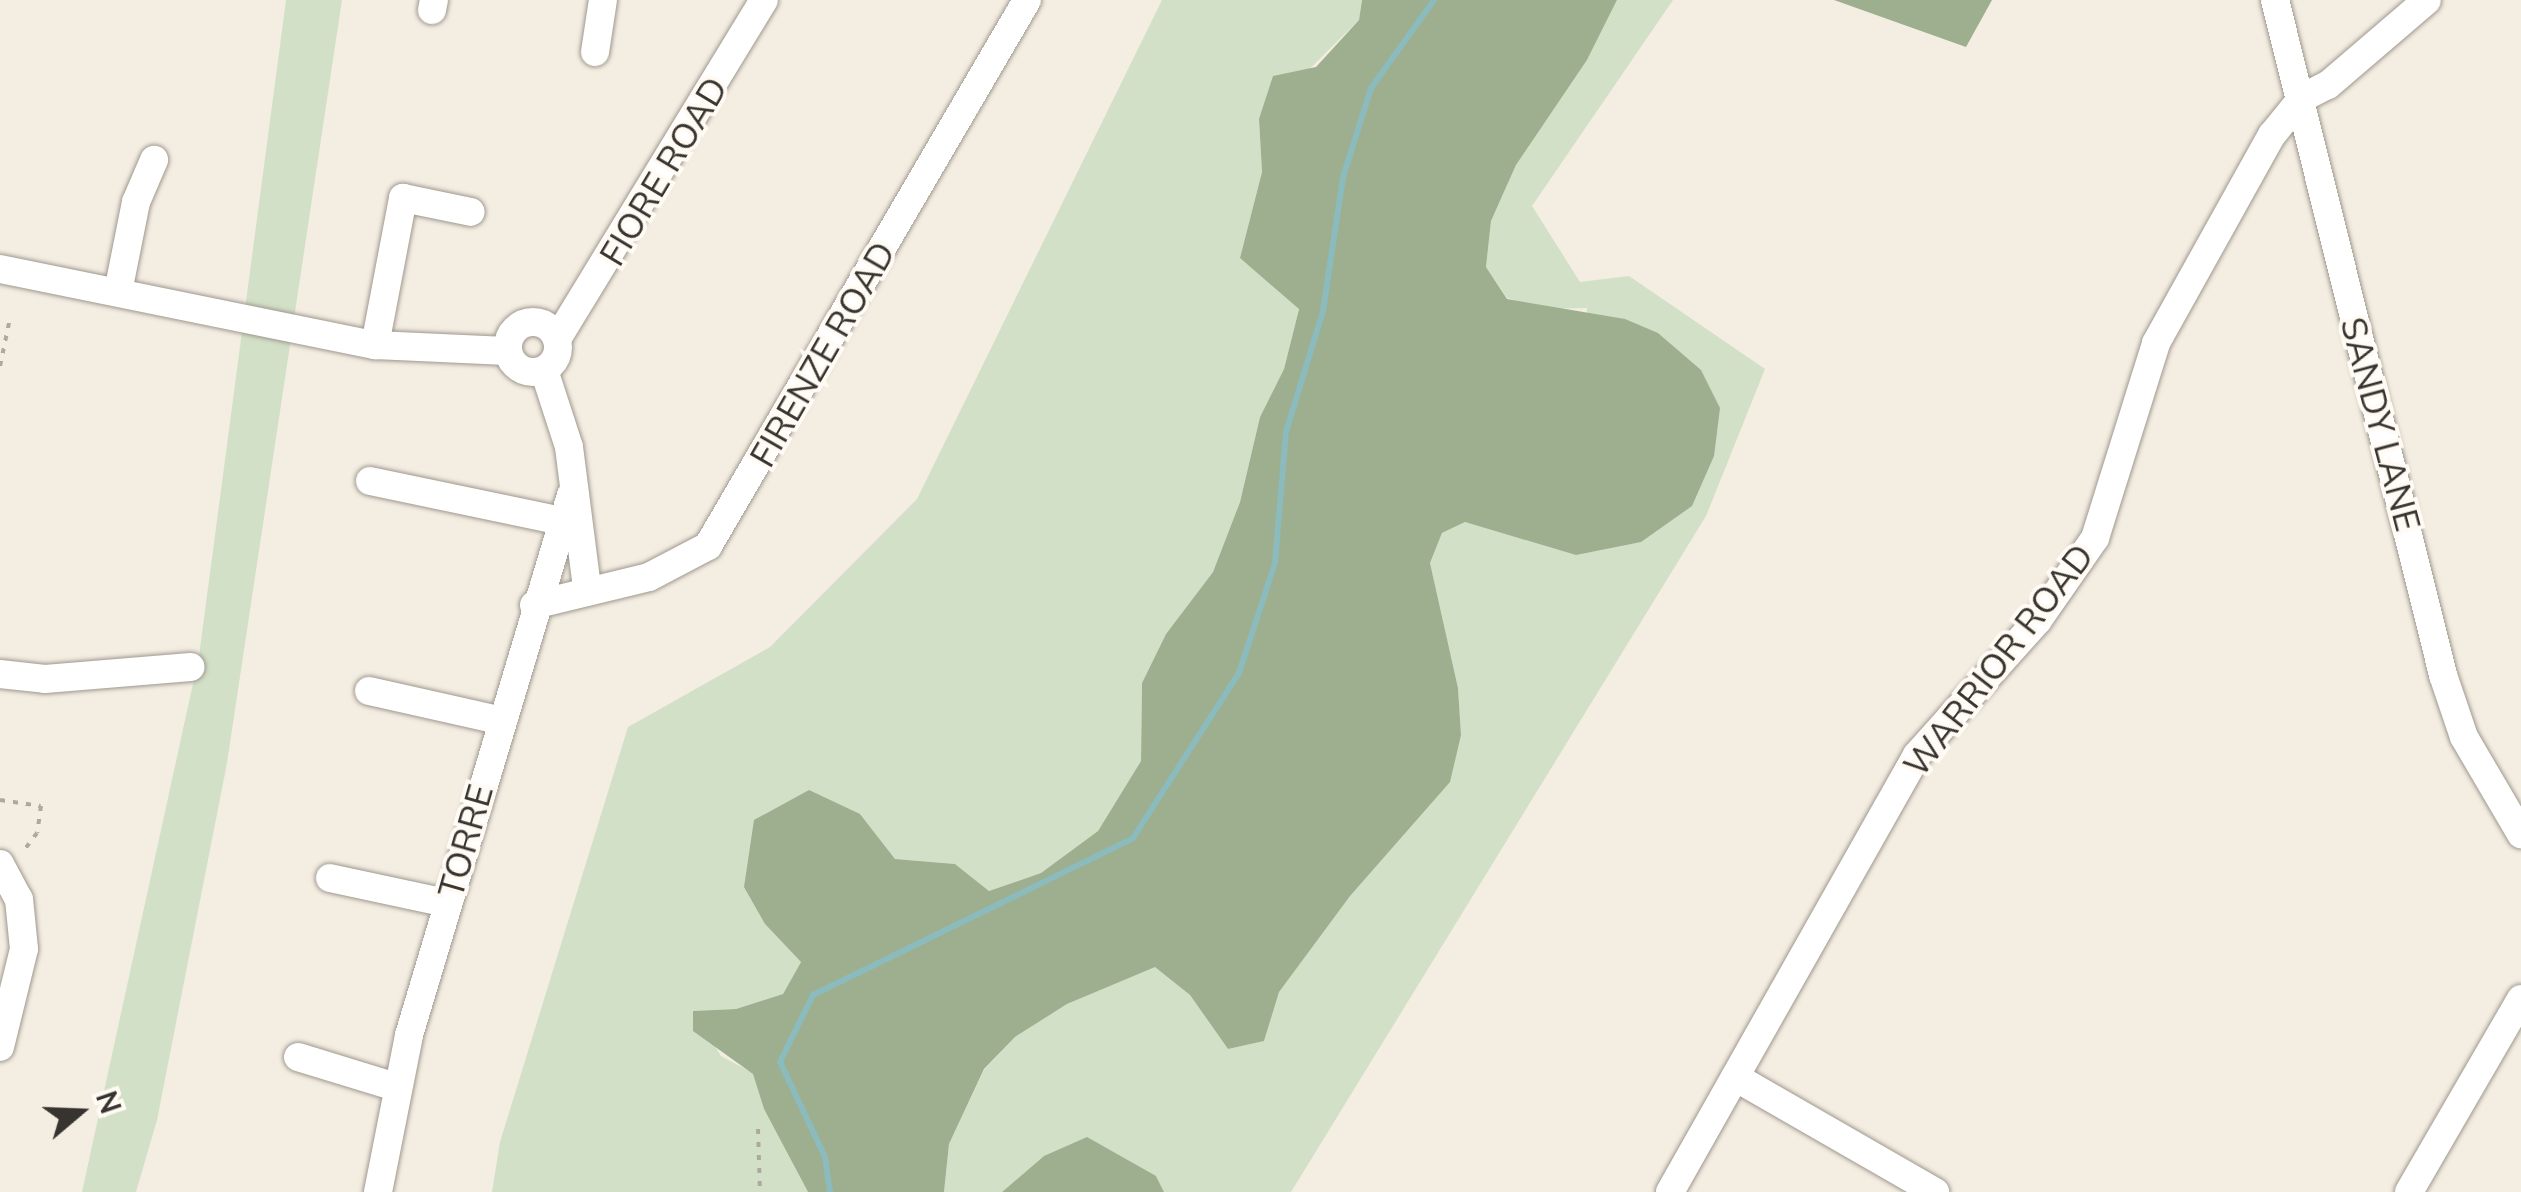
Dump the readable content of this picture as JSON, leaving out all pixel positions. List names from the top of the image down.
{
  "streets": {
    "street": [
      "FIORE ROAD",
      "FIRENZE ROAD",
      "SANDY LANE",
      "WARRIOR ROAD",
      "TORRE"
    ]
  },
  "crossings": [
    ["FIORE ROAD", "TORRE"],
    ["FIRENZE ROAD", "TORRE"],
    ["SANDY LANE", "WARRIOR ROAD"]
  ],
  "north": "right"
}
